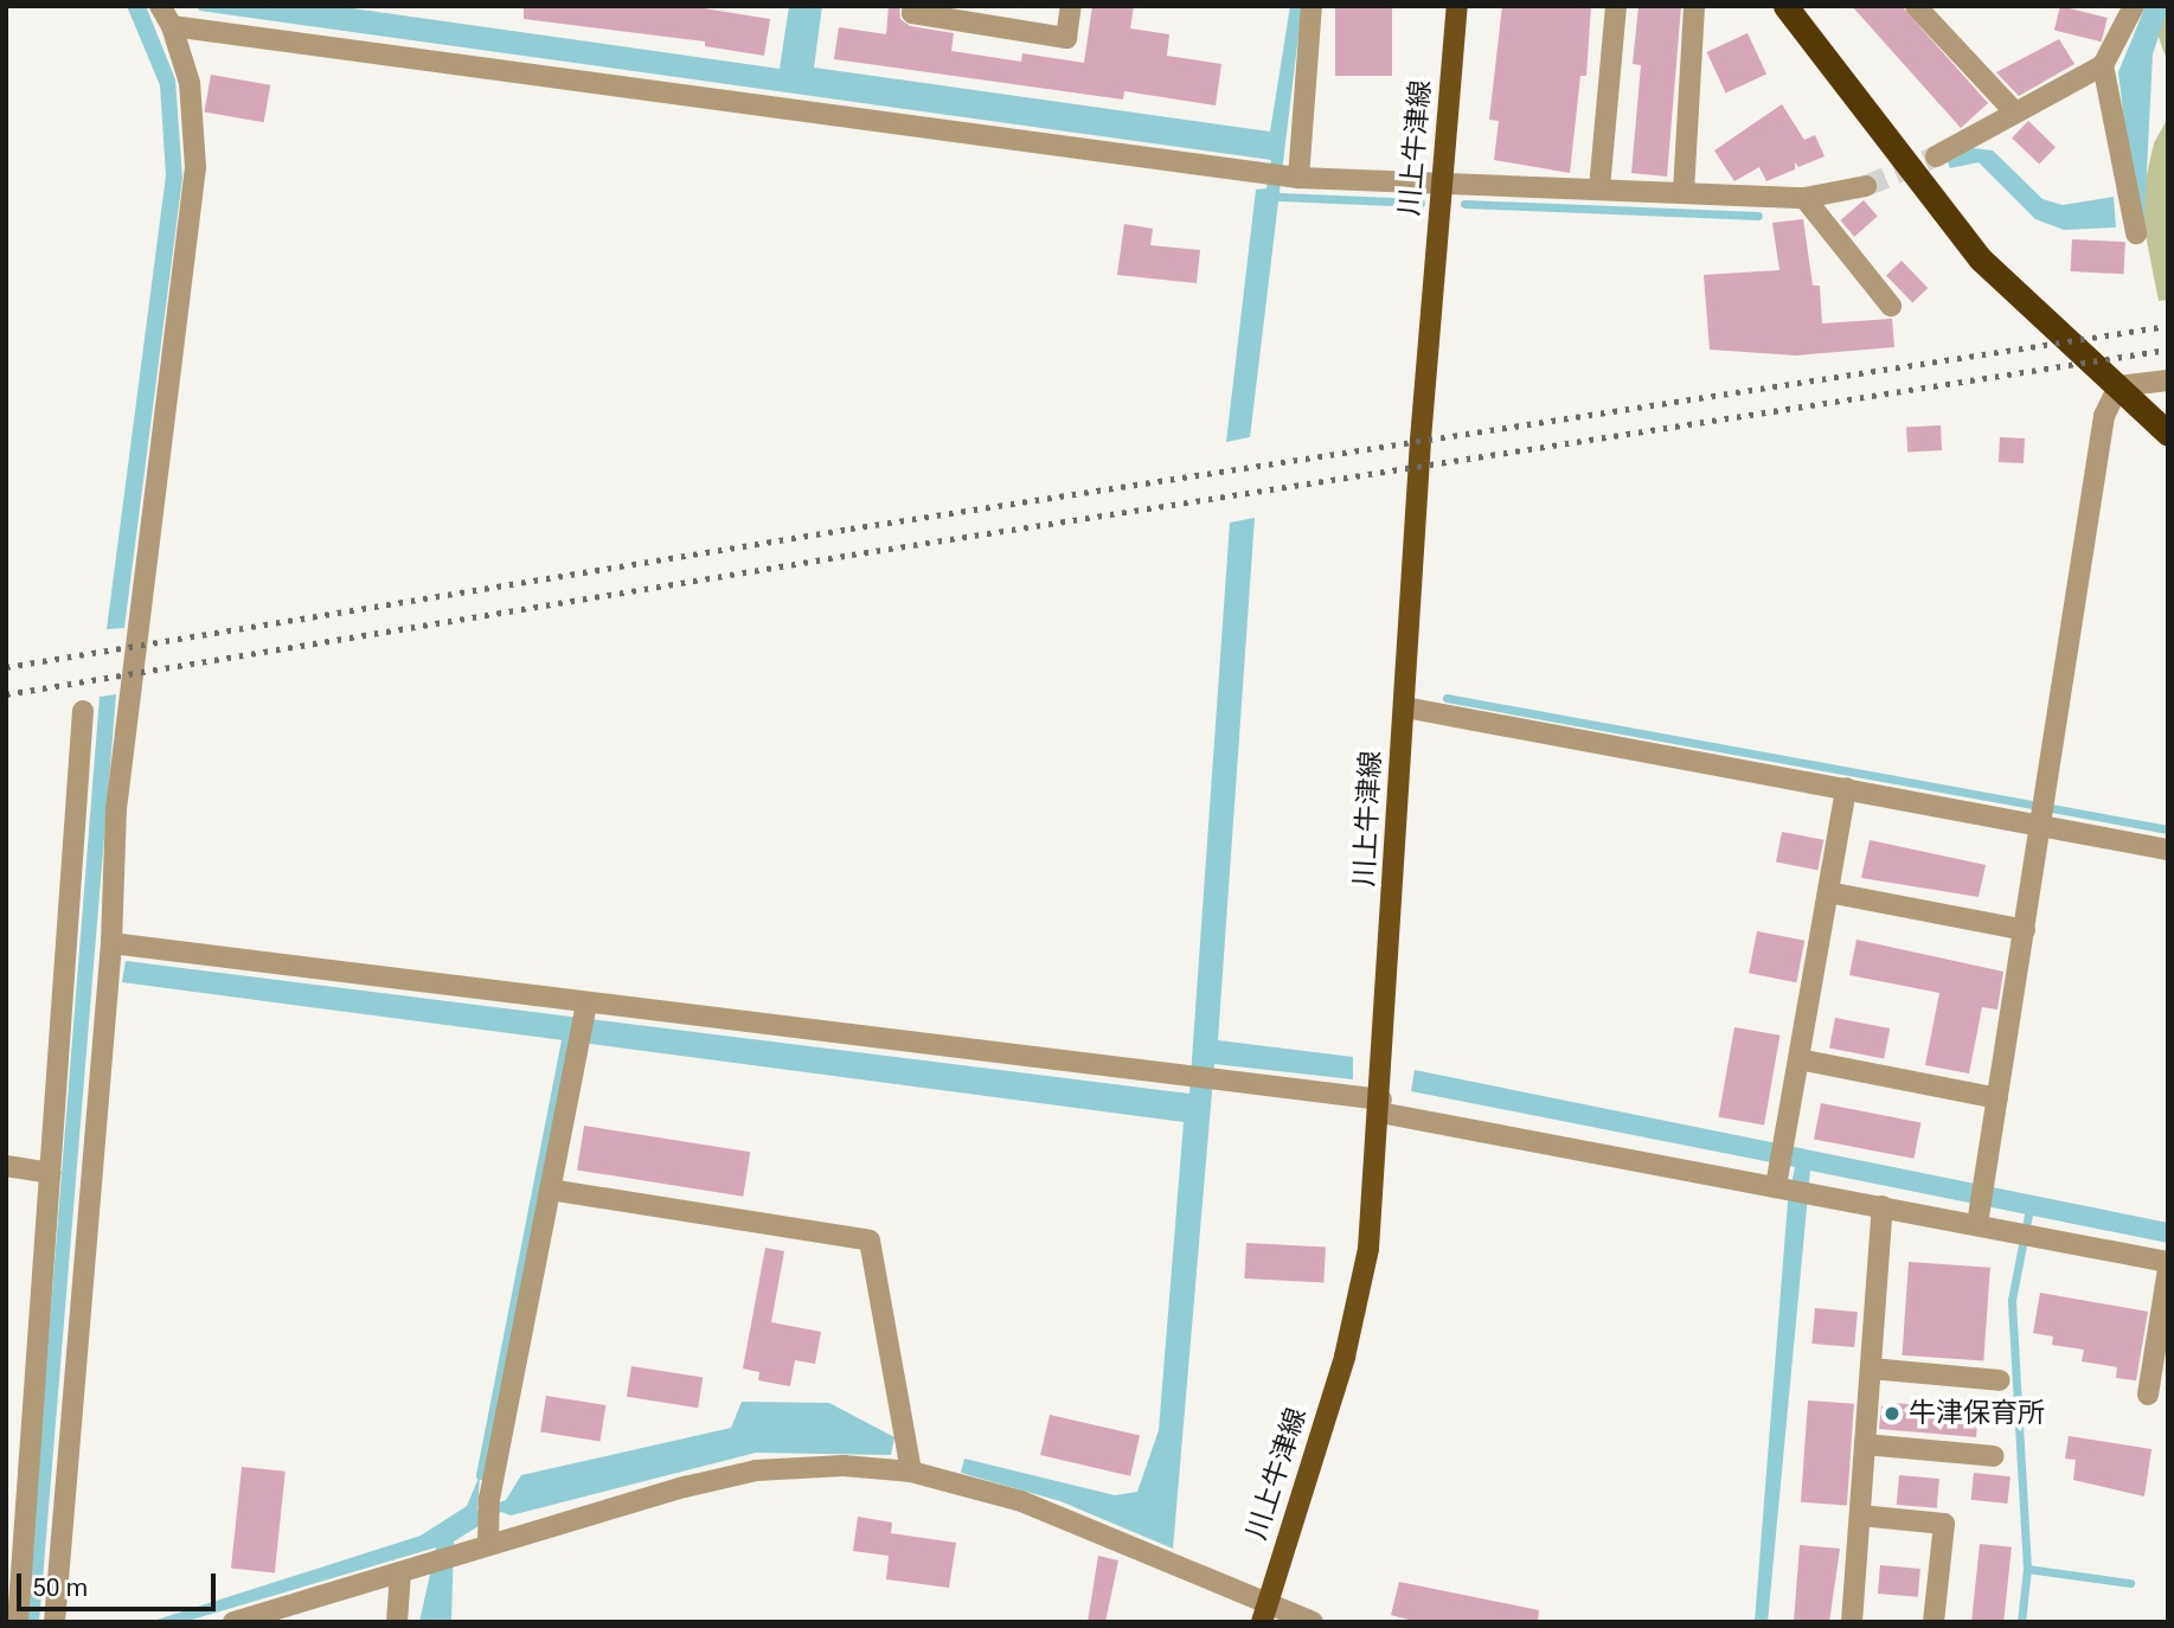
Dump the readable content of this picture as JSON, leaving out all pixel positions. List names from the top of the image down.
{
  "streets": {
    "main road": ["川上牛津線"]
  },
  "places": ["牛津保育所"],
  "scale_bar": "50 m"
}
